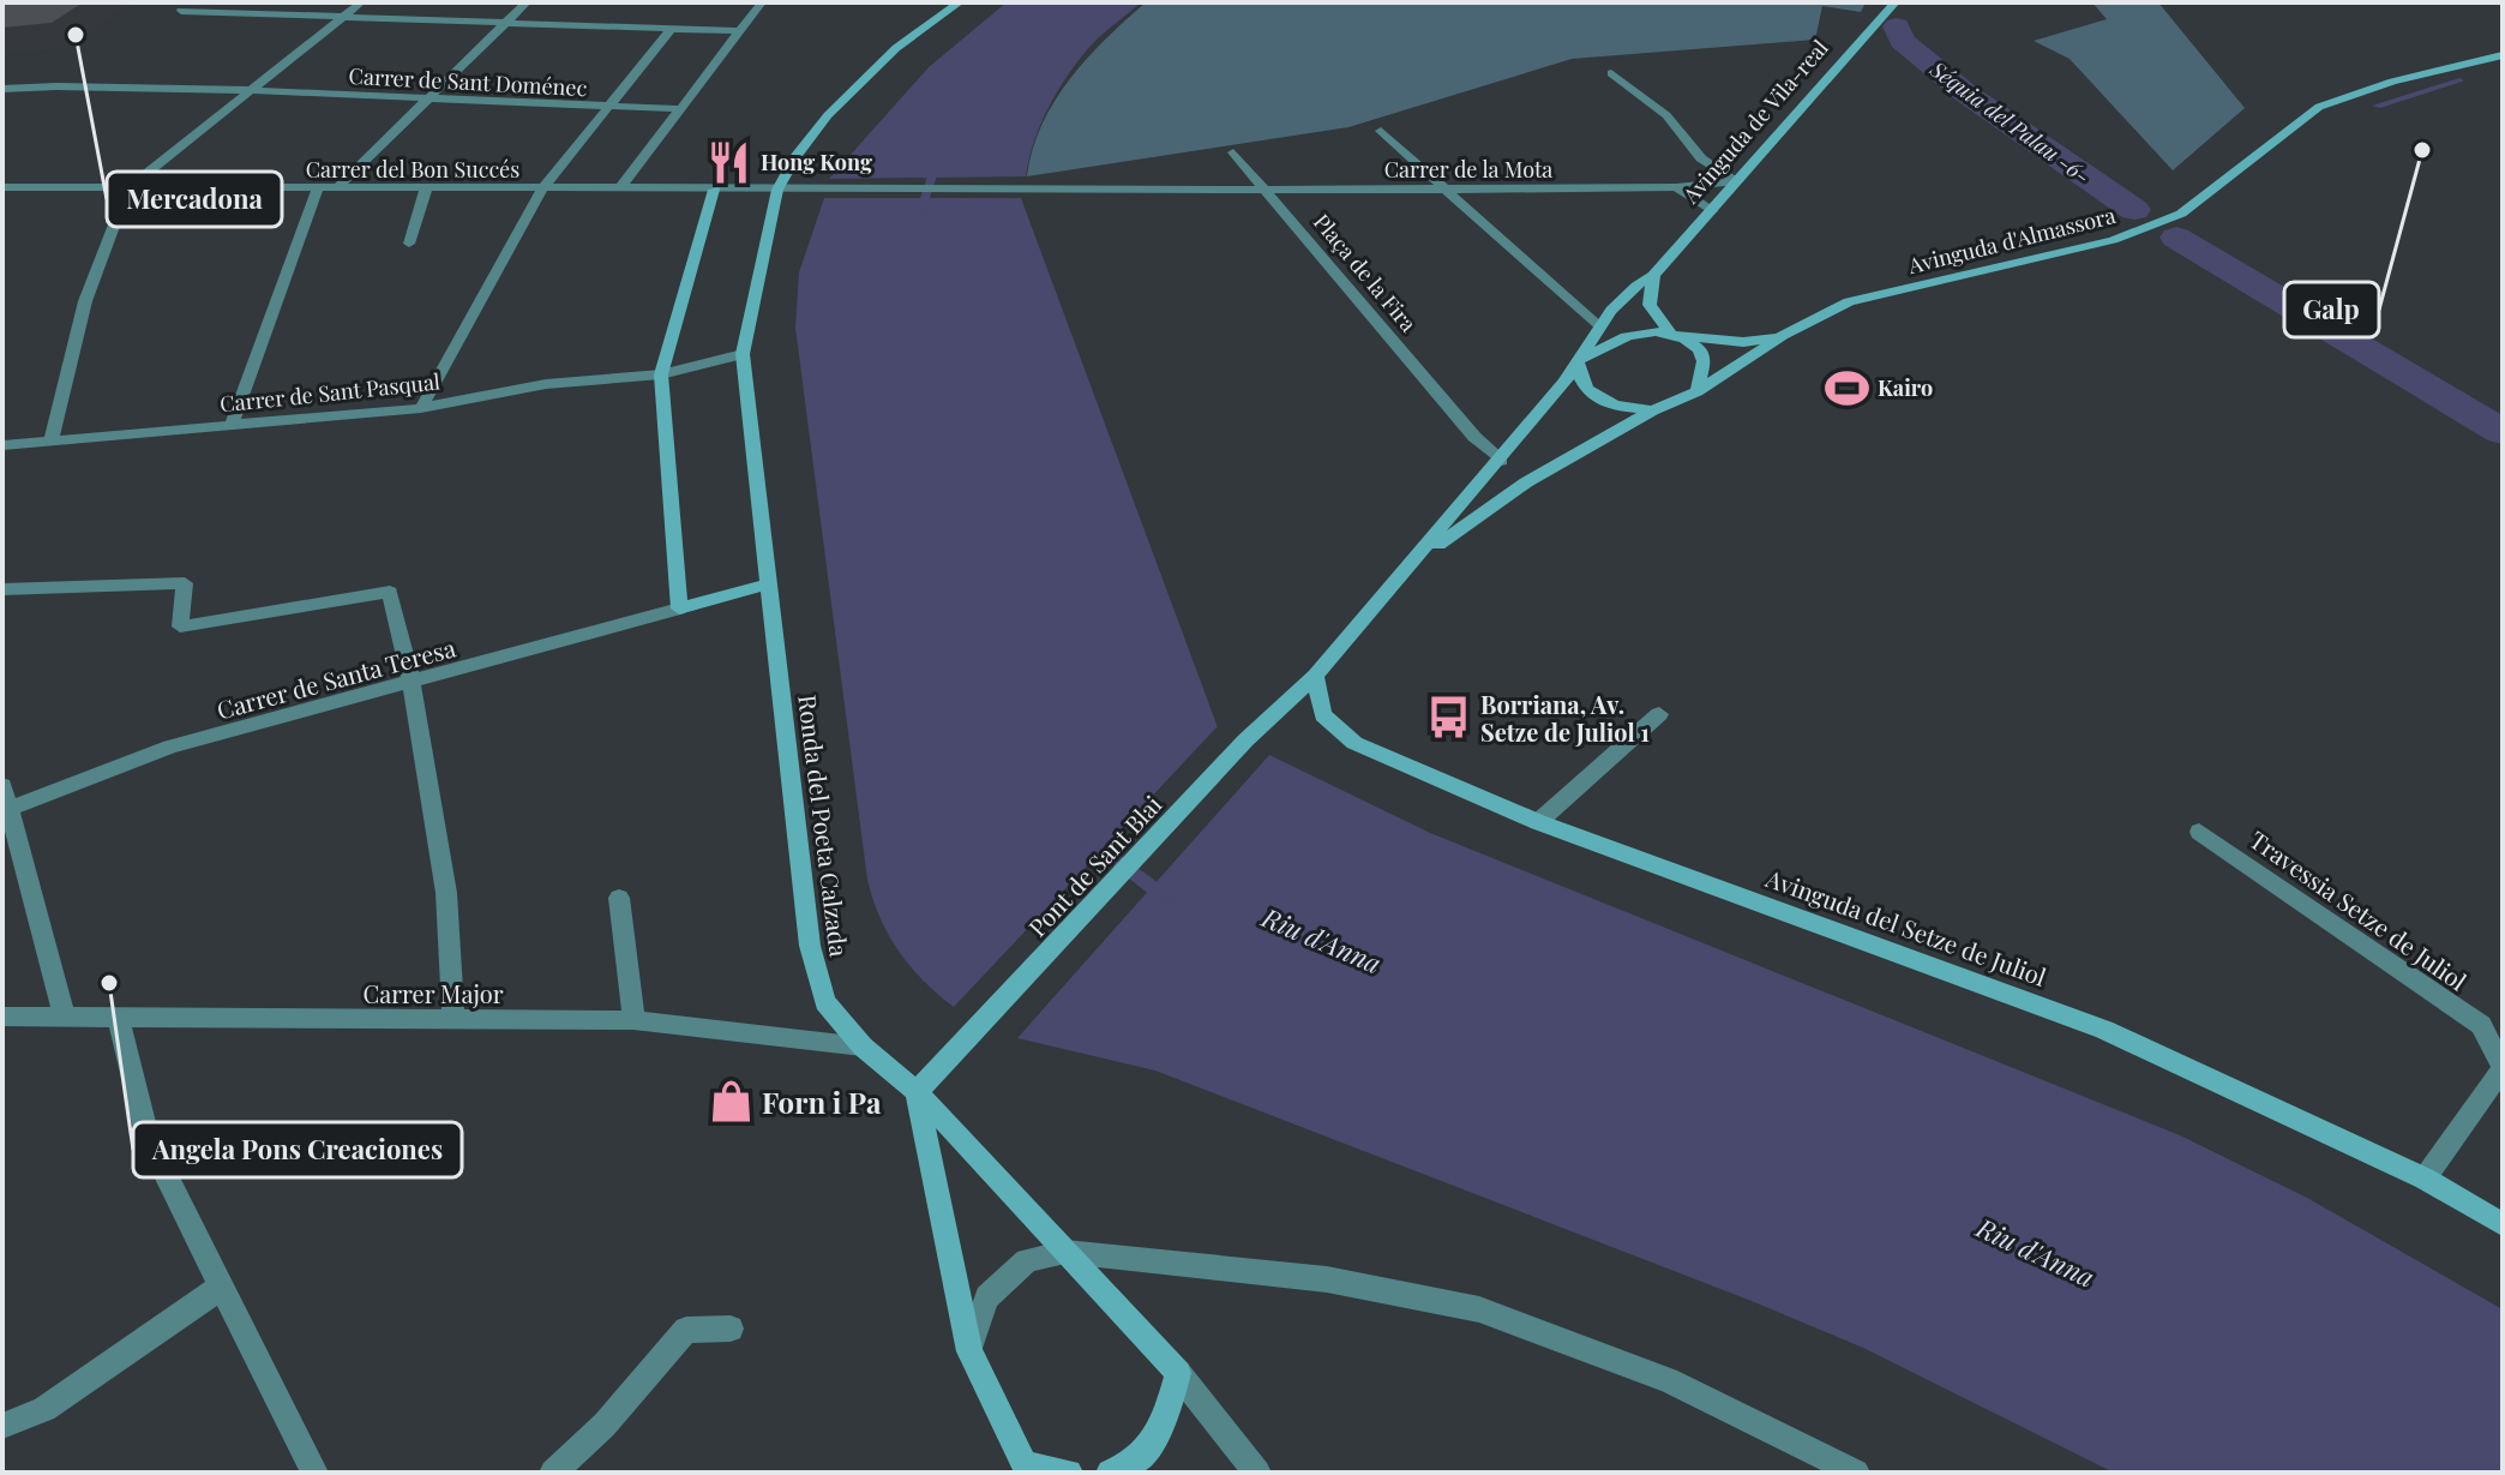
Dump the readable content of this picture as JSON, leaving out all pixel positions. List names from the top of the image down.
{
  "streets": {
    "street": [
      "Carrer de Sant Doménec",
      "Avinguda de Vila-real",
      "Carrer del Bon Succés",
      "Carrer de la Mota",
      "Avinguda d'Almassora",
      "Plaça de la Fira",
      "Carrer de Sant Pasqual",
      "Carrer de Santa Teresa",
      "Ronda del Poeta Calzada",
      "Pont de Sant Blai",
      "Travessia Setze de Juliol",
      "Avinguda del Setze de Juliol",
      "Carrer Major"
    ]
  },
  "crossings": [
    ["Avinguda de Vila-real", "Carrer de la Mota"],
    ["Avinguda de Vila-real", "Avinguda d'Almassora"],
    ["Avinguda de Vila-real", "Plaça de la Fira"],
    ["Carrer del Bon Succés", "Carrer de la Mota"],
    ["Carrer del Bon Succés", "Plaça de la Fira"],
    ["Carrer del Bon Succés", "Ronda del Poeta Calzada"],
    ["Carrer de la Mota", "Plaça de la Fira"],
    ["Ronda del Poeta Calzada", "Pont de Sant Blai"],
    ["Ronda del Poeta Calzada", "Carrer Major"],
    ["Pont de Sant Blai", "Avinguda del Setze de Juliol"],
    ["Travessia Setze de Juliol", "Avinguda del Setze de Juliol"]
  ],
  "water": ["Séquia del Palau -6-", "Riu d'Anna"],
  "places": {
    "other": ["Mercadona", "Galp", "Angela Pons Creaciones"],
    "restaurant": ["Hong Kong"],
    "sports": ["Kairo"],
    "bus stop": ["Borriana, Av. Setze de Juliol 1"],
    "shop": ["Forn i Pa"]
  }
}
